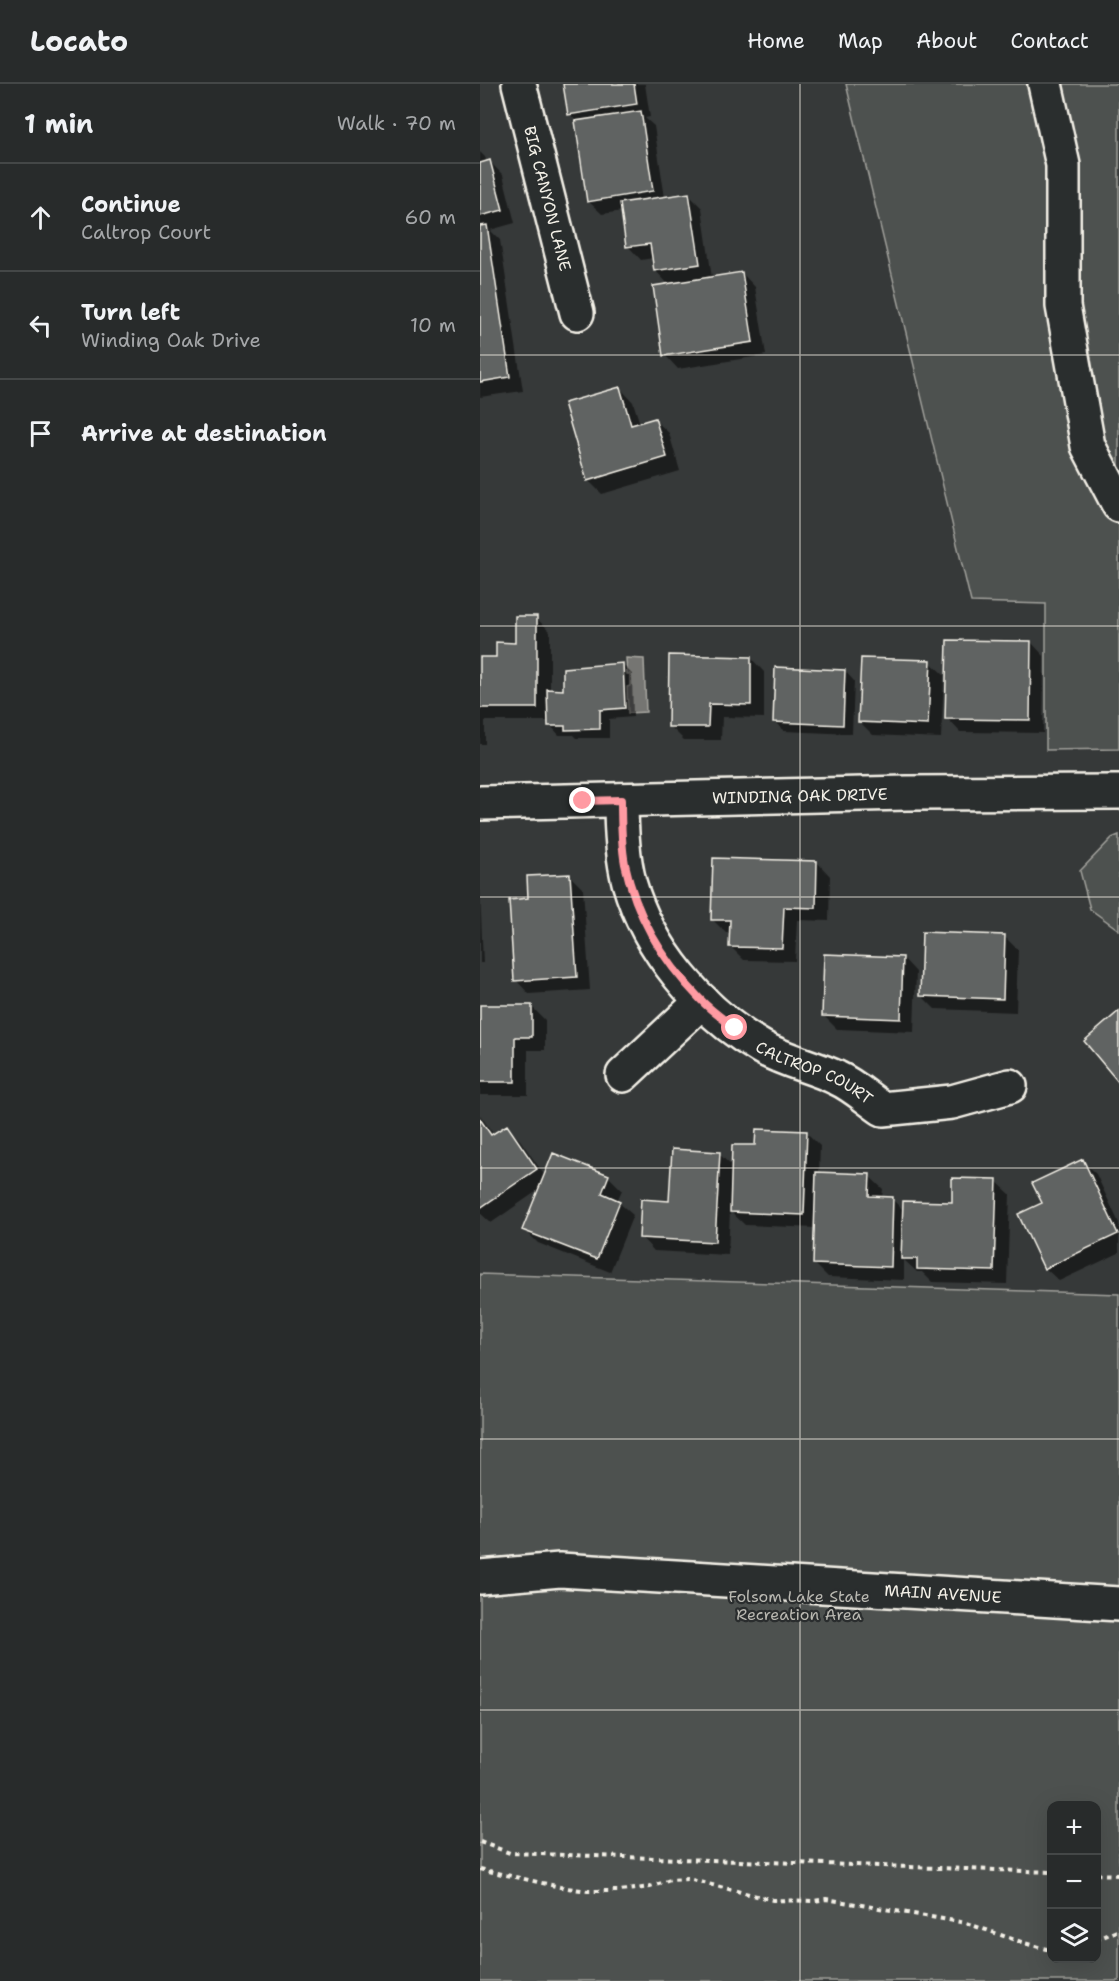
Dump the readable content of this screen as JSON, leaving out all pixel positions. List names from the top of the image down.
{
  "streets": {
    "street": [
      "BIG CANYON LANE",
      "WINDING OAK DRIVE",
      "CALTROP COURT",
      "MAIN AVENUE"
    ]
  },
  "crossings": [
    ["WINDING OAK DRIVE", "CALTROP COURT"]
  ],
  "parks": ["Folsom Lake State Recreation Area"],
  "page": {
    "header": "Locato",
    "nav": [
      "Home",
      "Map",
      "About",
      "Contact"
    ],
    "heading": ["1 min", "Walk · 70 m"],
    "list": [
      ["Continue", "Caltrop Court", "60 m"],
      ["Turn left", "Winding Oak Drive", "10 m"],
      "Arrive at destination"
    ],
    "map_buttons": ["+", "−"]
  }
}
